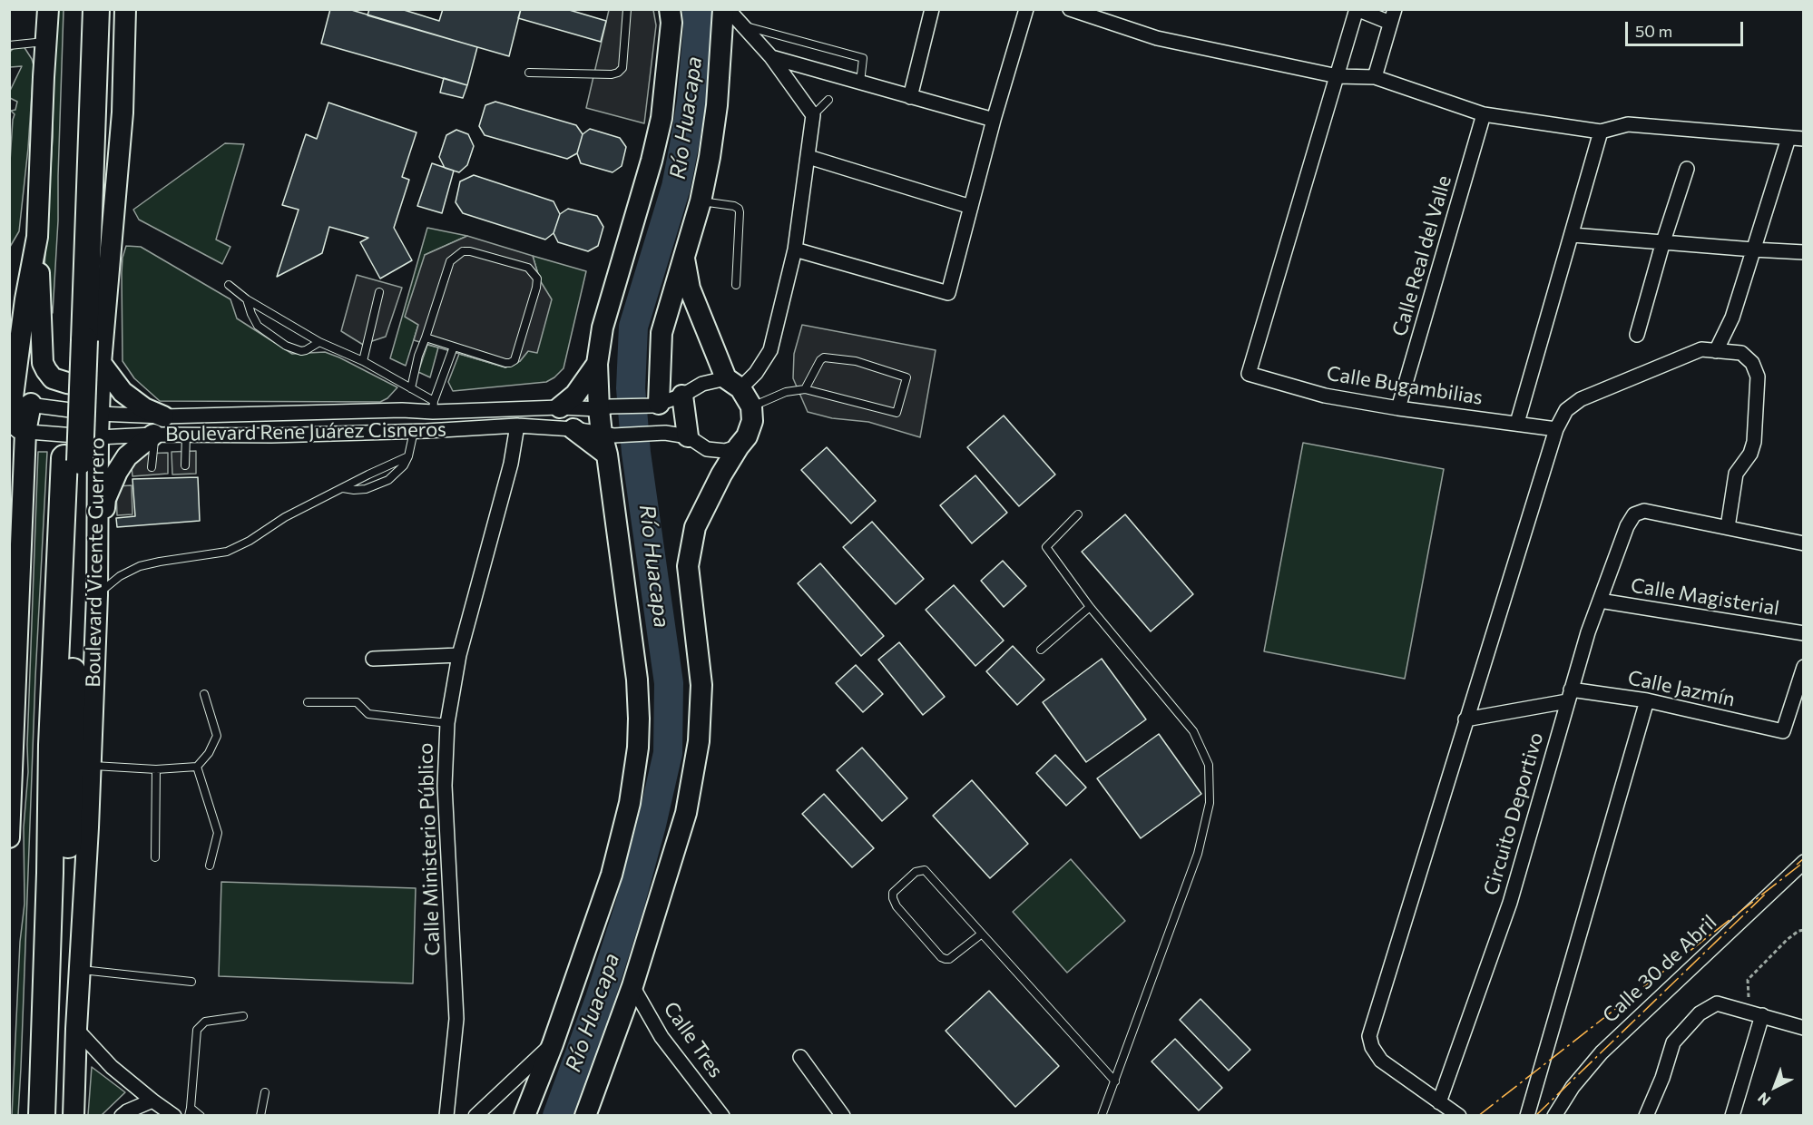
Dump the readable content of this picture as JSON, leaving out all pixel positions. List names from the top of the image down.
{
  "streets": {
    "highway": ["Boulevard Vicente Guerrero"],
    "street": [
      "Calle Real del Valle",
      "Calle Bugambilias",
      "Boulevard Rene Juárez Cisneros",
      "Calle Magisterial",
      "Calle Jazmín",
      "Circuito Deportivo",
      "Calle Ministerio Público",
      "Calle 30 de Abril",
      "Calle Tres"
    ]
  },
  "crossings": [
    ["Calle Real del Valle", "Calle Bugambilias"],
    ["Boulevard Rene Juárez Cisneros", "Boulevard Vicente Guerrero"],
    ["Boulevard Rene Juárez Cisneros", "Calle Ministerio Público"],
    ["Calle Magisterial", "Circuito Deportivo"],
    ["Calle Jazmín", "Circuito Deportivo"]
  ],
  "water": ["Río Huacapa"],
  "scale_bar": "50 m",
  "north": "bottom left"
}
